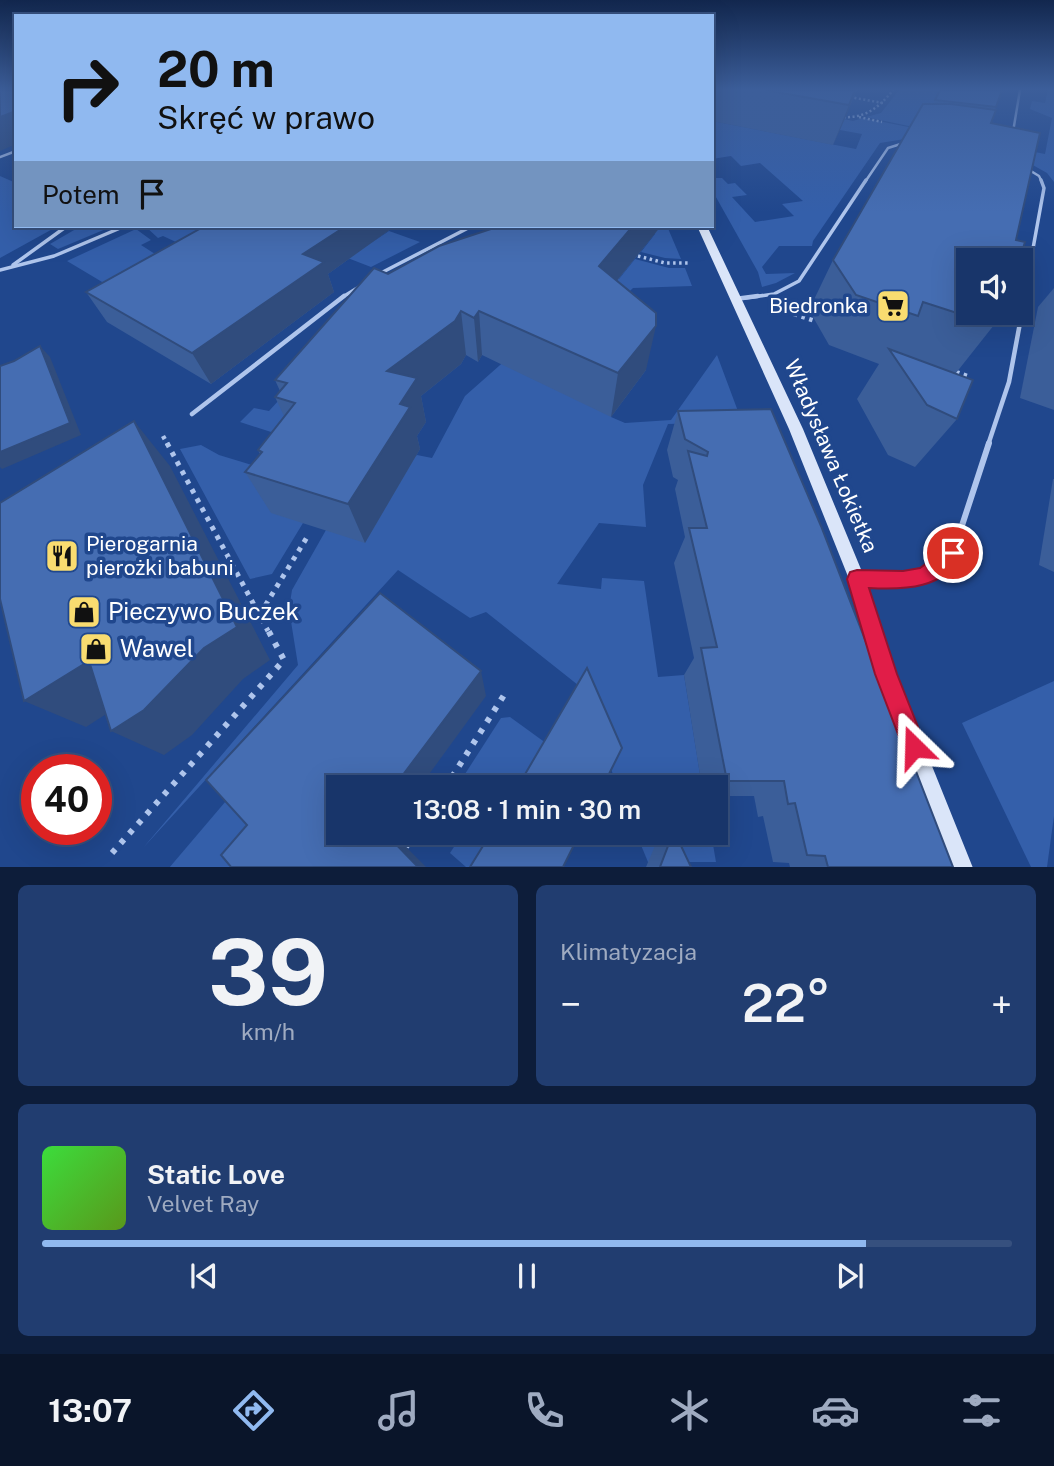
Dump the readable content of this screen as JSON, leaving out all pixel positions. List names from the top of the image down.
{
  "streets": {
    "street": ["Władysława Łokietka"]
  },
  "places": {
    "supermarket": ["Biedronka"],
    "restaurant": ["Pierogarnia pierożki babuni"],
    "shop": ["Pieczywo Buczek", "Wawel"]
  },
  "page": {
    "turn": ["20 m", "Skręć w prawo"],
    "then": "Potem",
    "limit": "40",
    "trip": "13:08 · 1 min · 30 m",
    "tile": [
      ["39", "km/h"],
      "Klimatyzacja"
    ],
    "heat": ["−", "22°", "+"],
    "song": ["Static Love", "Velvet Ray"],
    "tabs": "13:07"
  }
}
